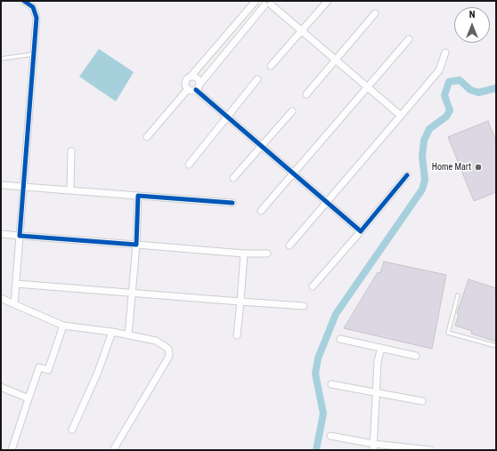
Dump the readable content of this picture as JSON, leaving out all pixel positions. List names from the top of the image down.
{
  "places": ["Home Mart"],
  "north": "top"
}
